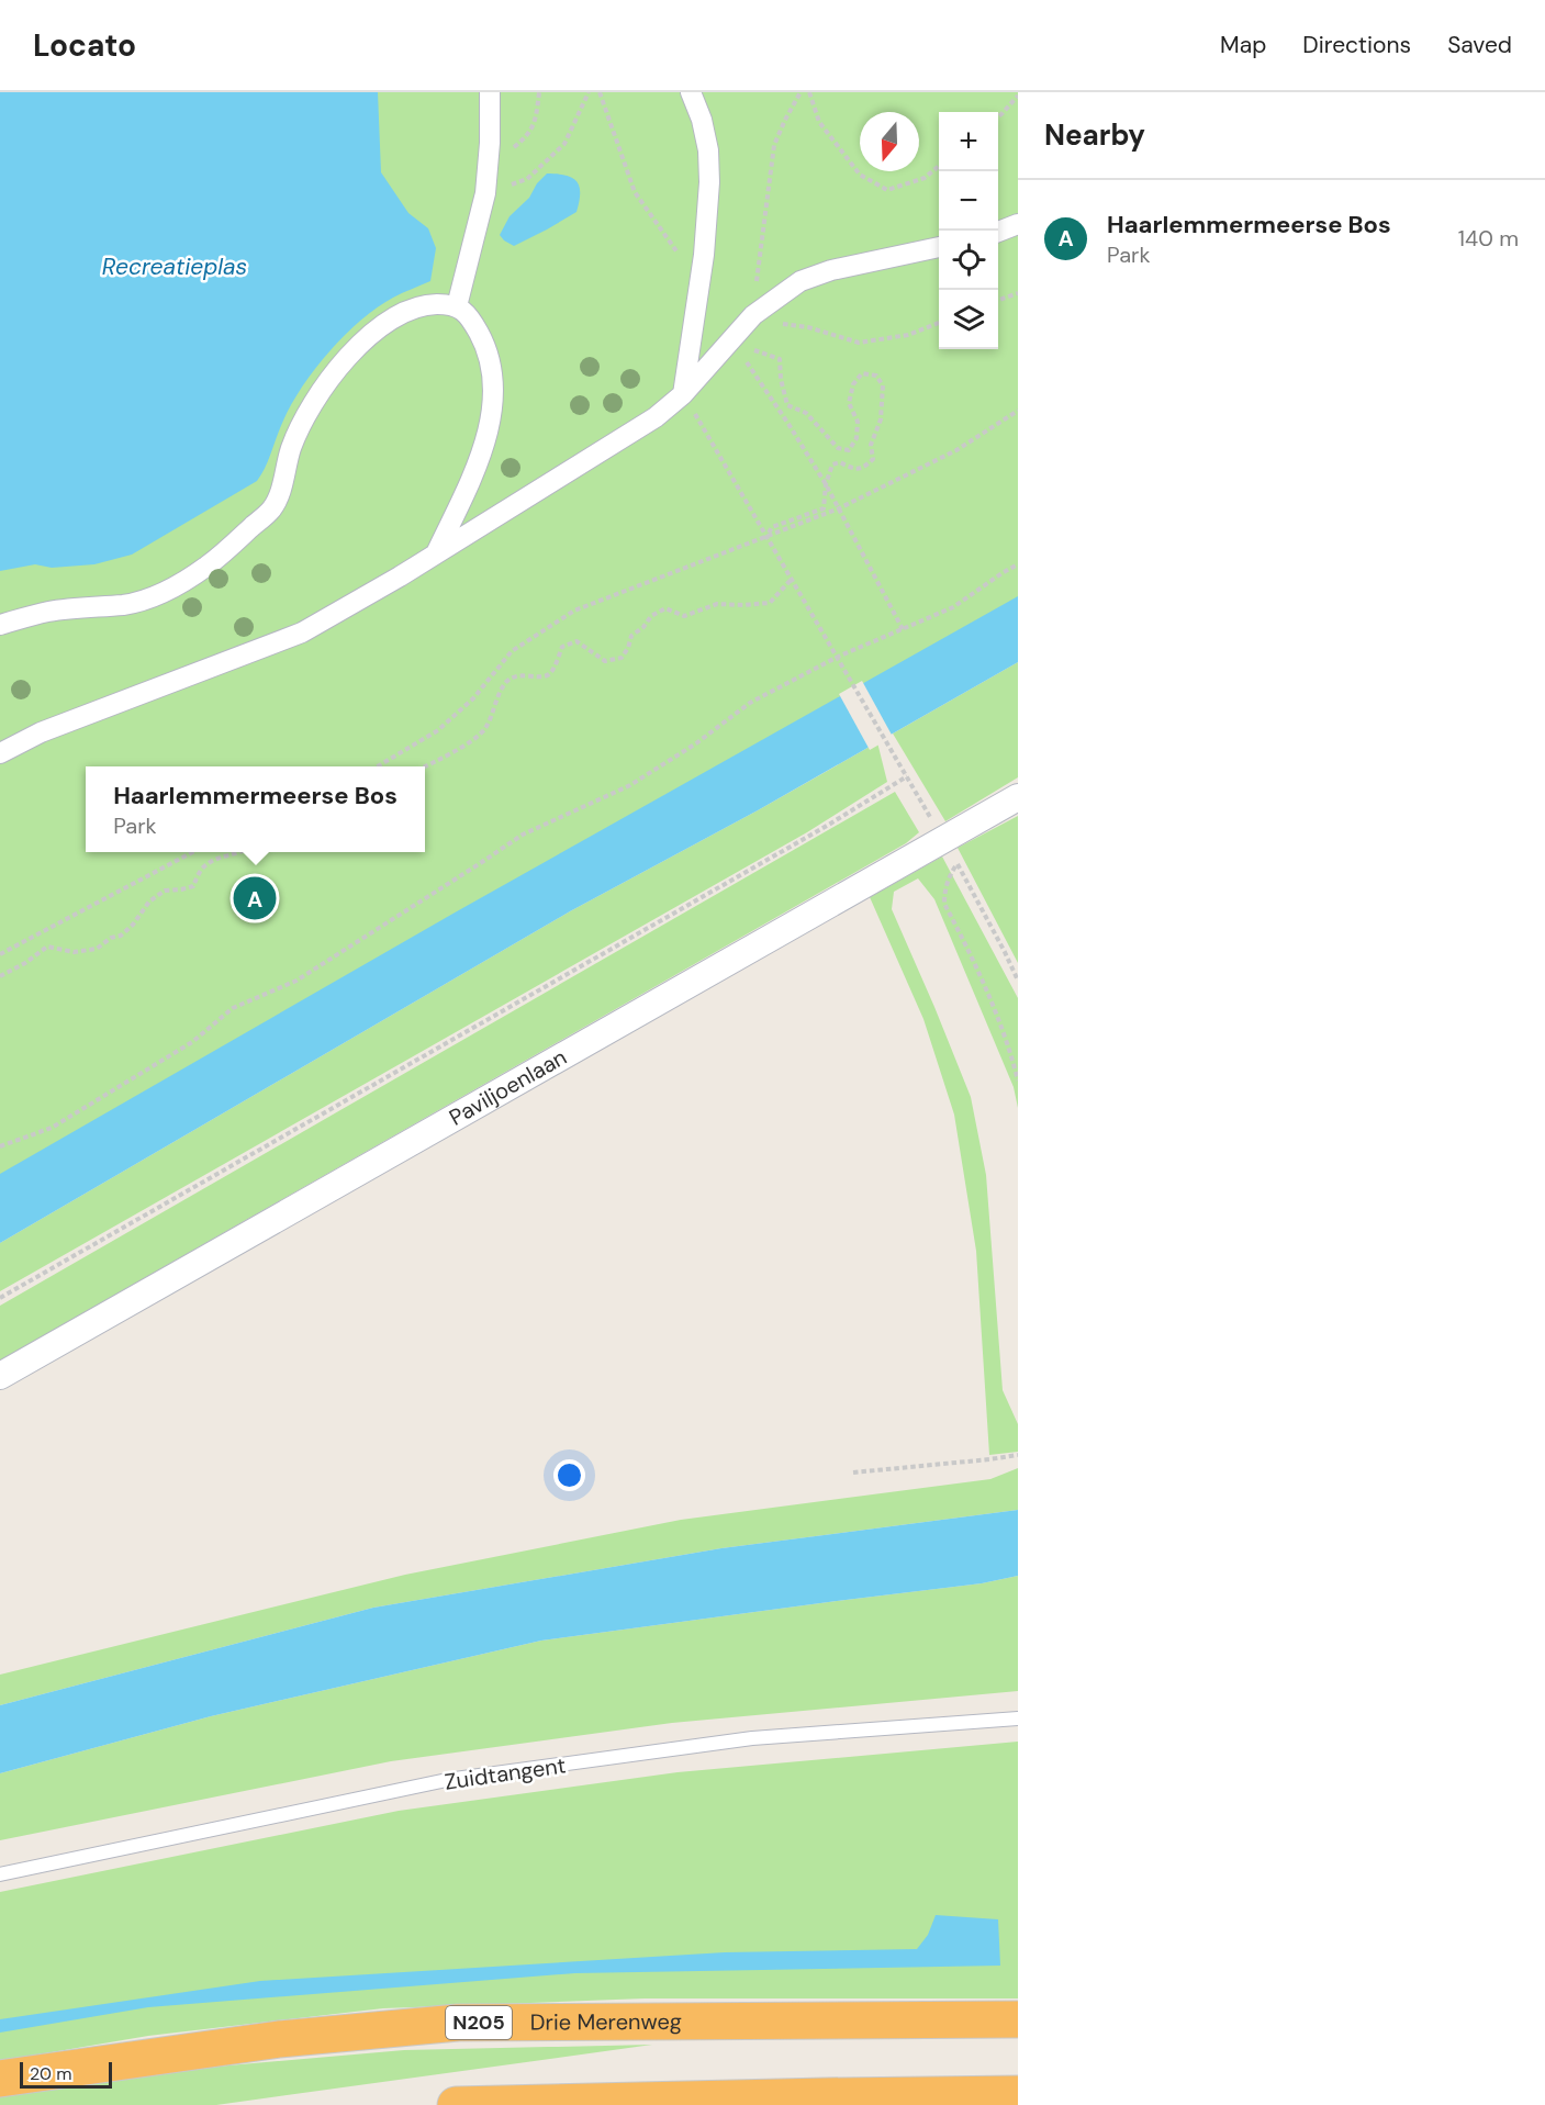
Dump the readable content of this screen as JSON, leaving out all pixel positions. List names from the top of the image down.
{
  "streets": {
    "highway": ["Drie Merenweg", "N205"],
    "street": ["Paviljoenlaan"],
    "lane": ["Zuidtangent"]
  },
  "water": ["Recreatieplas"],
  "scale_bar": "20 m",
  "north": "bottom",
  "page": {
    "header": "Locato",
    "nav": ["Map", "Directions", "Saved"],
    "heading": "Nearby",
    "map_buttons": ["+", "−"],
    "list": [
      {
        "mark": "A",
        "name": "Haarlemmermeerse Bos",
        "note": "Park",
        "value": "140 m"
      }
    ],
    "popup": ["Haarlemmermeerse Bos", "Park"],
    "pins": "A",
    "scale": "20 m"
  }
}
